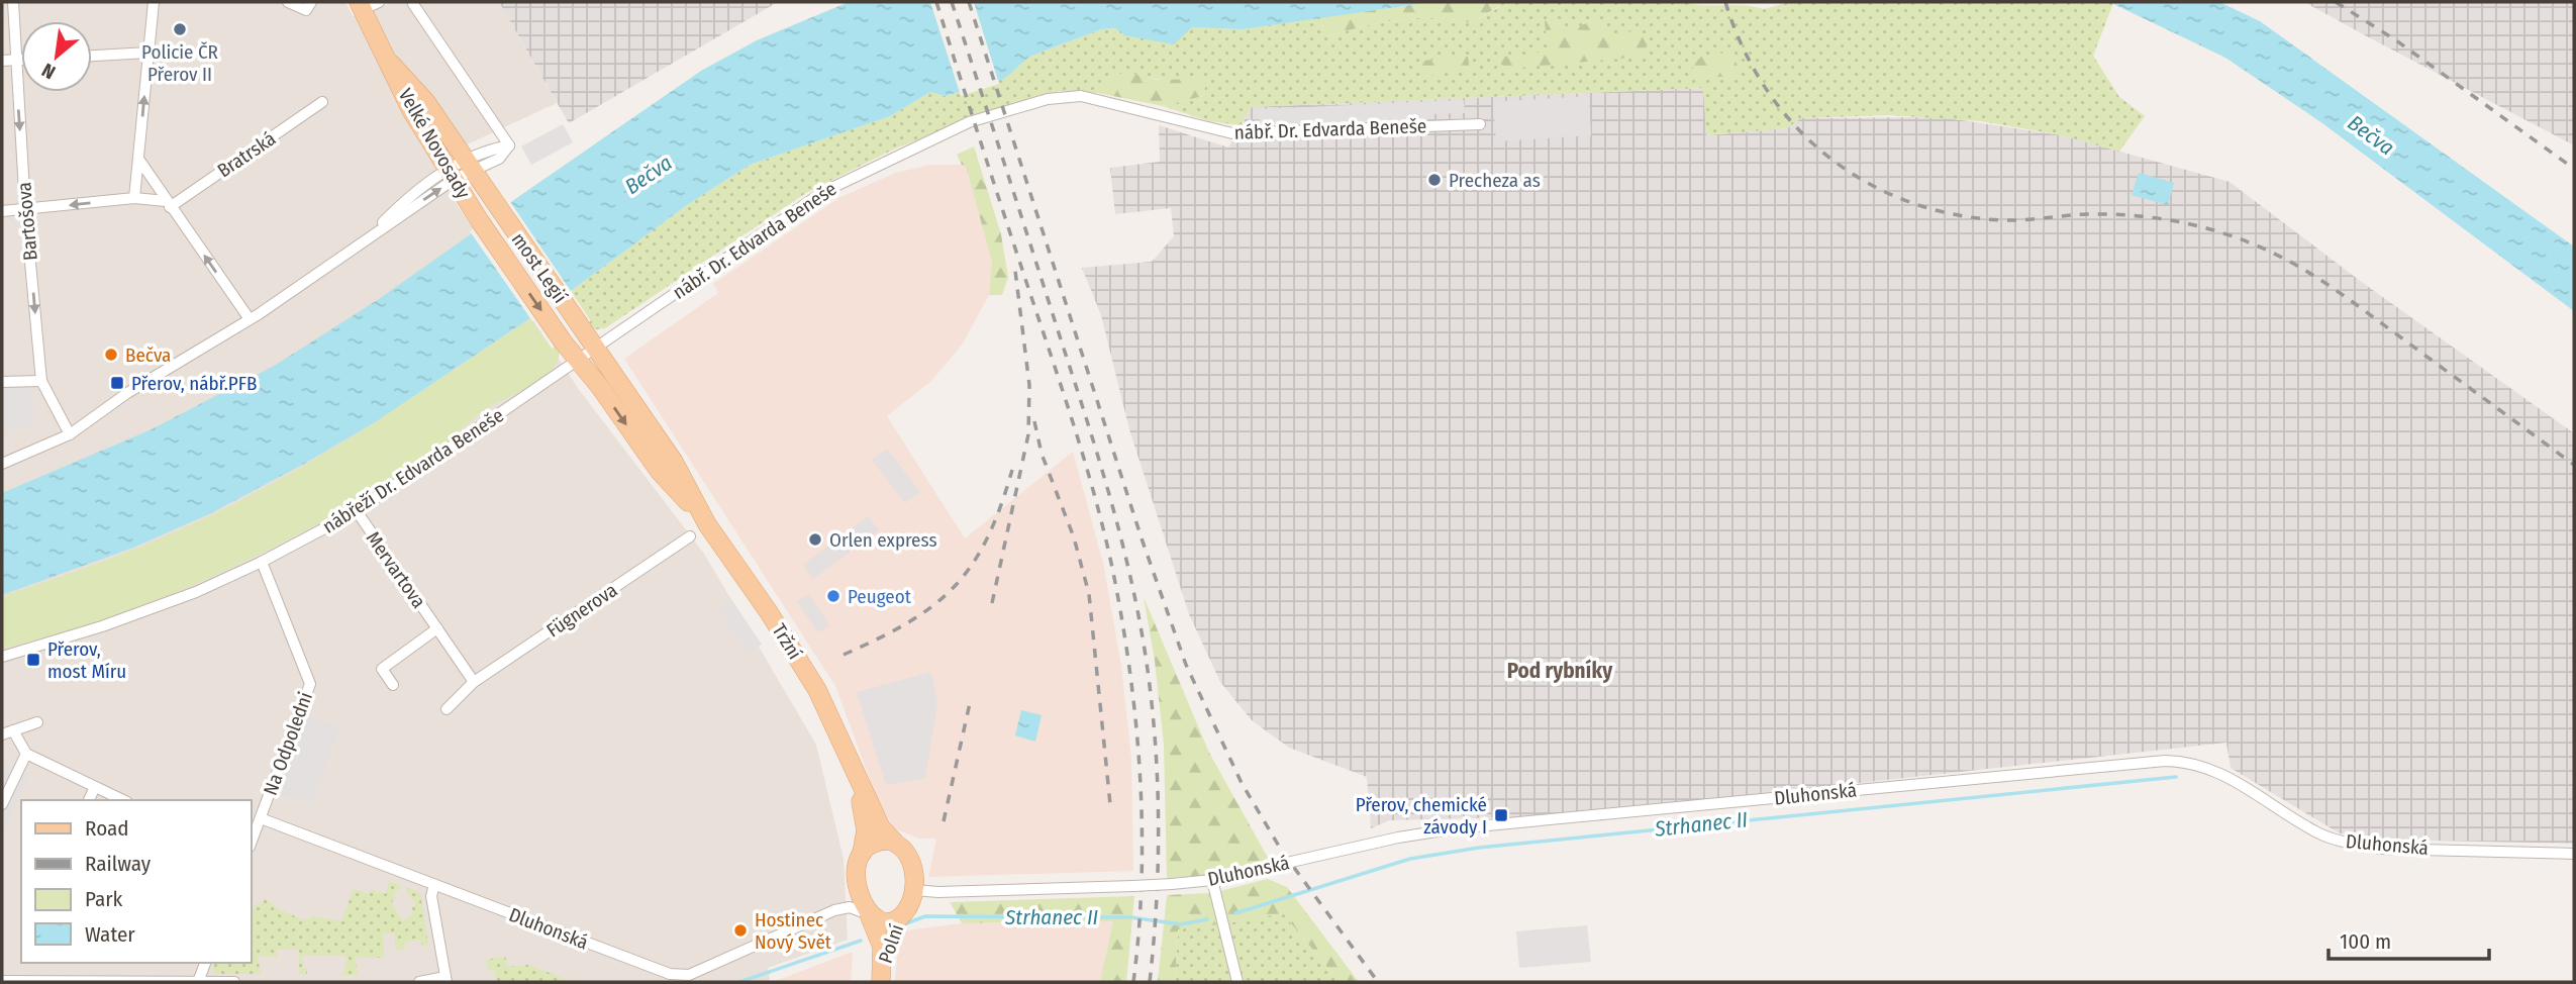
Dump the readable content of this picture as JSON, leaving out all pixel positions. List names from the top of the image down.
{
  "streets": {
    "main road": [
      "Velké Novosady",
      "most Legií",
      "Tržní",
      "Polní"
    ],
    "street": [
      "nábř. Dr. Edvarda Beneše",
      "Bratrská",
      "Bartošova",
      "nábřeží Dr. Edvarda Beneše",
      "Mervartova",
      "Fügnerova",
      "Na Odpoledni",
      "Dluhonská"
    ]
  },
  "crossings": [
    ["nábř. Dr. Edvarda Beneše", "nábřeží Dr. Edvarda Beneše"],
    ["nábř. Dr. Edvarda Beneše", "Tržní"],
    ["Velké Novosady", "most Legií"],
    ["most Legií", "Tržní"],
    ["nábřeží Dr. Edvarda Beneše", "Mervartova"],
    ["nábřeží Dr. Edvarda Beneše", "Tržní"],
    ["nábřeží Dr. Edvarda Beneše", "Na Odpoledni"],
    ["Mervartova", "Fügnerova"],
    ["Tržní", "Dluhonská"],
    ["Tržní", "Polní"],
    ["Na Odpoledni", "Dluhonská"],
    ["Dluhonská", "Polní"]
  ],
  "one_way": ["Bartošova"],
  "districts": ["Pod rybníky"],
  "water": ["Bečva", "Strhanec II"],
  "places": {
    "other": [
      "Policie ČR Přerov II",
      "Precheza as",
      "Bečva",
      "Orlen express",
      "Peugeot",
      "Hostinec Nový Svět"
    ],
    "transit": ["Přerov, nábř.PFB", "Přerov, most Míru", "Přerov, chemické závody I"]
  },
  "legend": [
    "Road",
    "Railway",
    "Park",
    "Water"
  ],
  "scale_bar": "100 m",
  "north": "bottom left"
}
